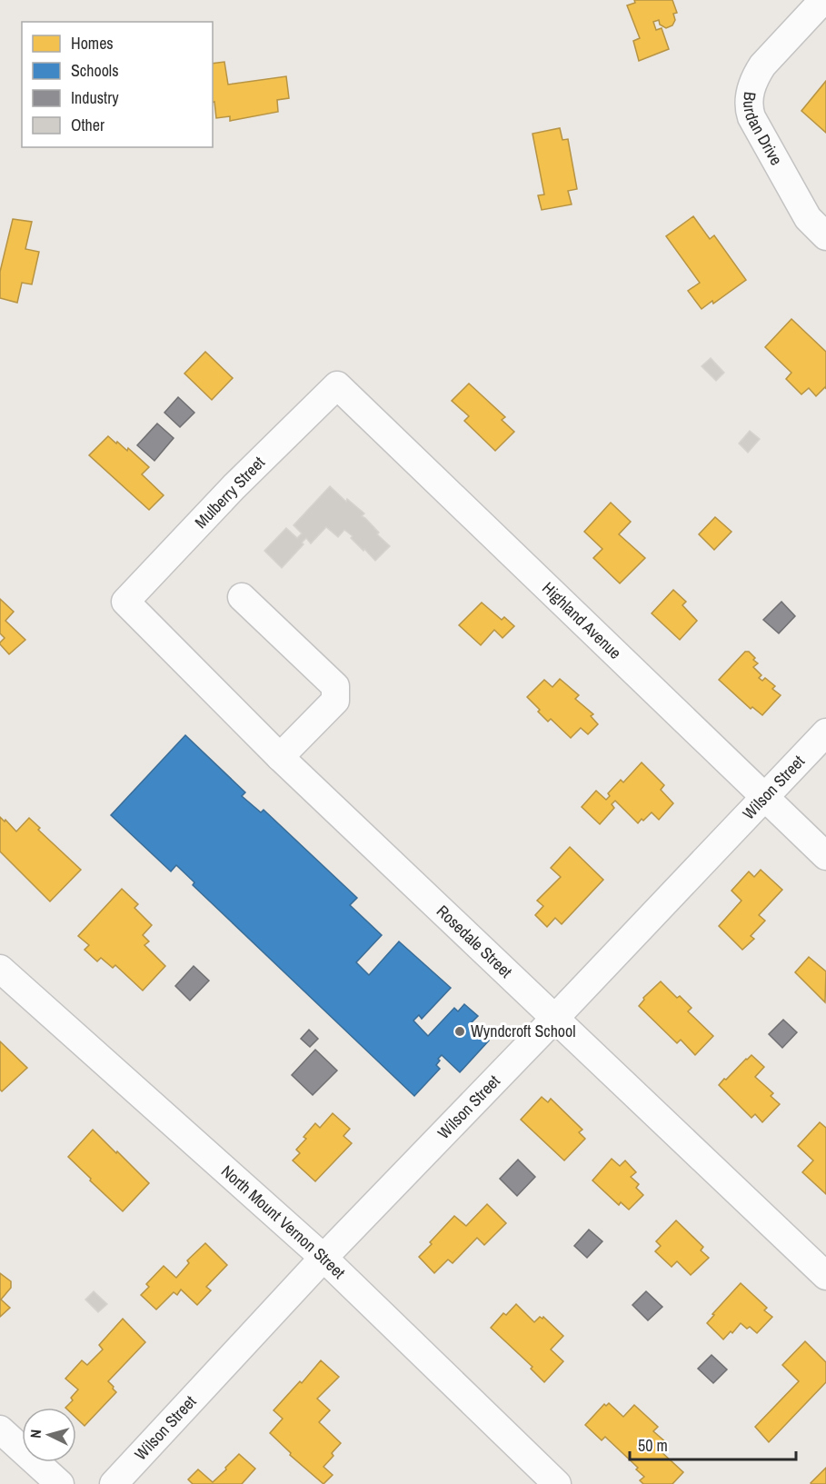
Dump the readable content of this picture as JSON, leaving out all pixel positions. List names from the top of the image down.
{
  "streets": {
    "street": [
      "Burdan Drive",
      "Mulberry Street",
      "Highland Avenue",
      "Wilson Street",
      "Rosedale Street",
      "North Mount Vernon Street"
    ]
  },
  "crossings": [
    ["Mulberry Street", "Highland Avenue"],
    ["Mulberry Street", "Rosedale Street"],
    ["Highland Avenue", "Wilson Street"],
    ["Wilson Street", "Rosedale Street"],
    ["Wilson Street", "North Mount Vernon Street"]
  ],
  "places": ["Wyndcroft School"],
  "legend": [
    "Homes",
    "Schools",
    "Industry",
    "Other"
  ],
  "scale_bar": "50 m",
  "north": "left"
}
